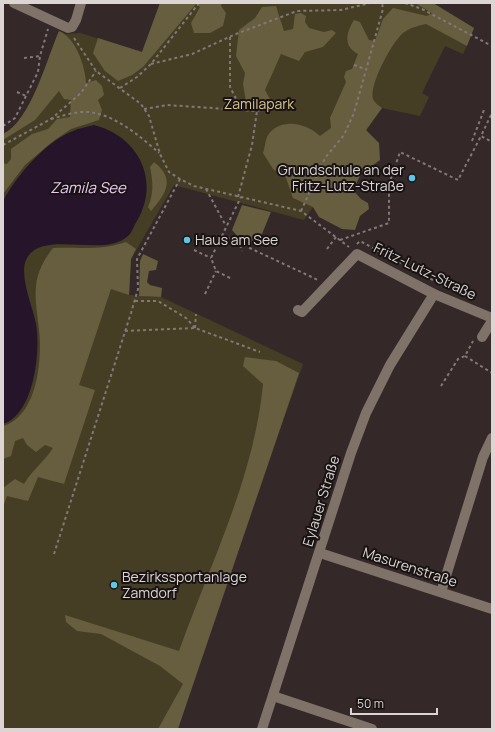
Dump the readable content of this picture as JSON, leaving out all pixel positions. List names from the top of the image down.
{
  "streets": {
    "street": ["Fritz-Lutz-Straße", "Eylauer Straße", "Masurenstraße"]
  },
  "crossings": [
    ["Fritz-Lutz-Straße", "Eylauer Straße"],
    ["Eylauer Straße", "Masurenstraße"]
  ],
  "water": ["Zamila See"],
  "parks": ["Zamilapark"],
  "places": ["Grundschule an der Fritz-Lutz-Straße", "Haus am See", "Bezirkssportanlage Zamdorf"],
  "scale_bar": "50 m"
}
